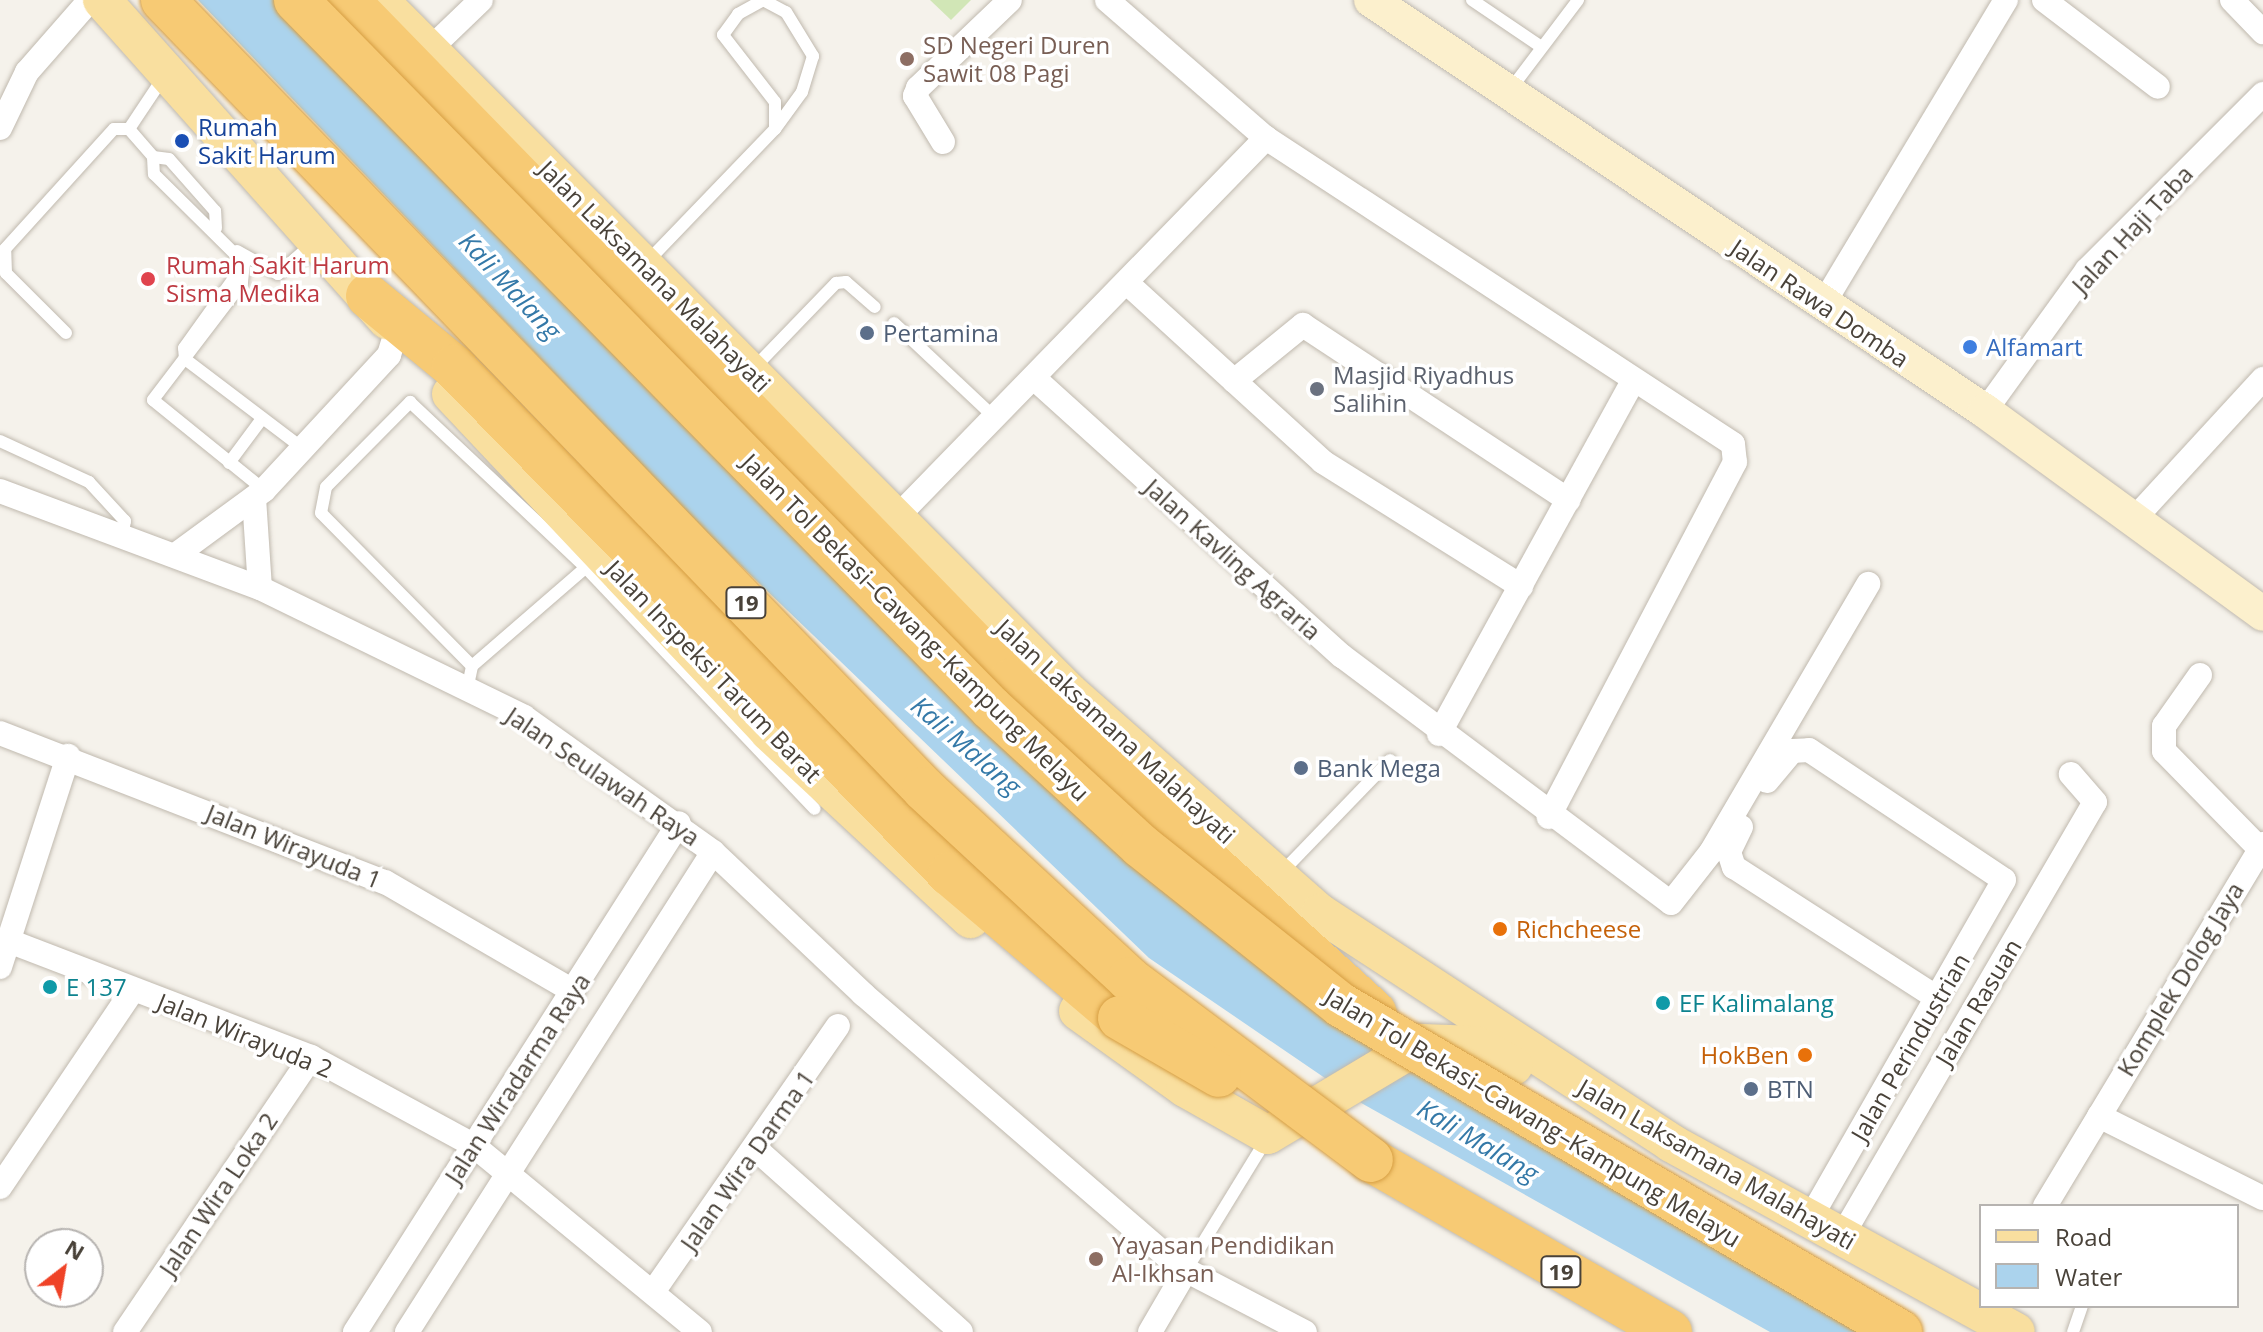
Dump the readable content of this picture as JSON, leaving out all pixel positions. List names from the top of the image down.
{
  "streets": {
    "highway": ["19", "Jalan Tol Bekasi–Cawang–Kampung Melayu"],
    "main road": ["Jalan Laksamana Malahayati", "Jalan Inspeksi Tarum Barat"],
    "street": [
      "Jalan Haji Taba",
      "Jalan Rawa Domba",
      "Jalan Kavling Agraria",
      "Jalan Seulawah Raya",
      "Jalan Wirayuda 1",
      "Komplek Dolog Jaya",
      "Jalan Rasuan",
      "Jalan Wirayuda 2",
      "Jalan Perindustrian",
      "Jalan Wiradarma Raya",
      "Jalan Wira Darma 1",
      "Jalan Wira Loka 2"
    ]
  },
  "crossings": [
    ["Jalan Haji Taba", "Jalan Rawa Domba"],
    ["Jalan Laksamana Malahayati", "Jalan Tol Bekasi–Cawang–Kampung Melayu"],
    ["Jalan Laksamana Malahayati", "Jalan Rasuan"],
    ["Jalan Laksamana Malahayati", "Jalan Perindustrian"],
    ["Jalan Seulawah Raya", "Jalan Wiradarma Raya"],
    ["Jalan Wirayuda 1", "Jalan Wiradarma Raya"],
    ["Jalan Rasuan", "Jalan Perindustrian"],
    ["Jalan Wirayuda 2", "Jalan Wiradarma Raya"],
    ["Jalan Wirayuda 2", "Jalan Wira Darma 1"],
    ["Jalan Wirayuda 2", "Jalan Wira Loka 2"]
  ],
  "water": ["Kali Malang"],
  "places": [
    "SD Negeri Duren Sawit 08 Pagi",
    "Rumah Sakit Harum",
    "Rumah Sakit Harum Sisma Medika",
    "Pertamina",
    "Alfamart",
    "Masjid Riyadhus Salihin",
    "Bank Mega",
    "Richcheese",
    "E 137",
    "EF Kalimalang",
    "HokBen",
    "BTN",
    "Yayasan Pendidikan Al-Ikhsan"
  ],
  "legend": ["Road", "Water"],
  "north": "top right"
}
